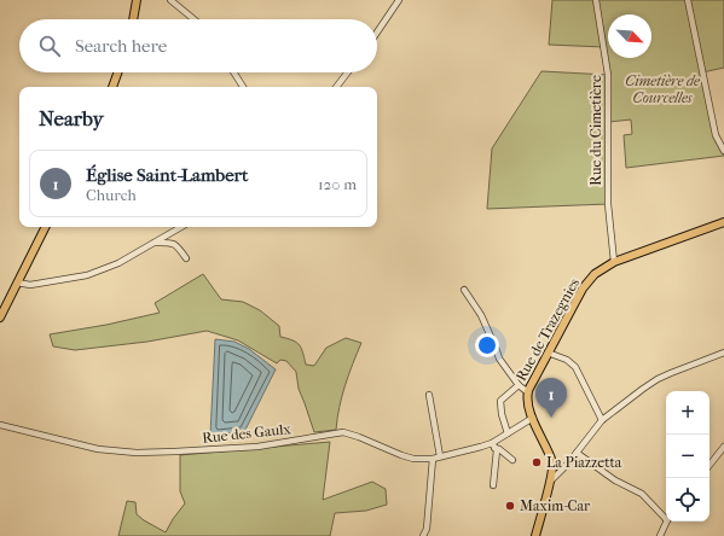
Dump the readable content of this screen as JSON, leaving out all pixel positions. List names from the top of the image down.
{
  "streets": {
    "main road": ["Rue de Trazegnies"],
    "street": ["Rue du Cimetière", "Rue des Gaulx"]
  },
  "crossings": [
    ["Rue du Cimetière", "Rue de Trazegnies"]
  ],
  "parks": ["Cimetière de Courcelles"],
  "places": ["La Piazzetta", "Maxim-Car"],
  "north": "bottom right",
  "page": {
    "search": "Search here",
    "heading": "Nearby",
    "list": [
      {
        "mark": "1",
        "name": "Église Saint-Lambert",
        "note": "Church",
        "value": "120 m"
      }
    ],
    "pins": "1",
    "map_buttons": ["+", "−"]
  }
}
